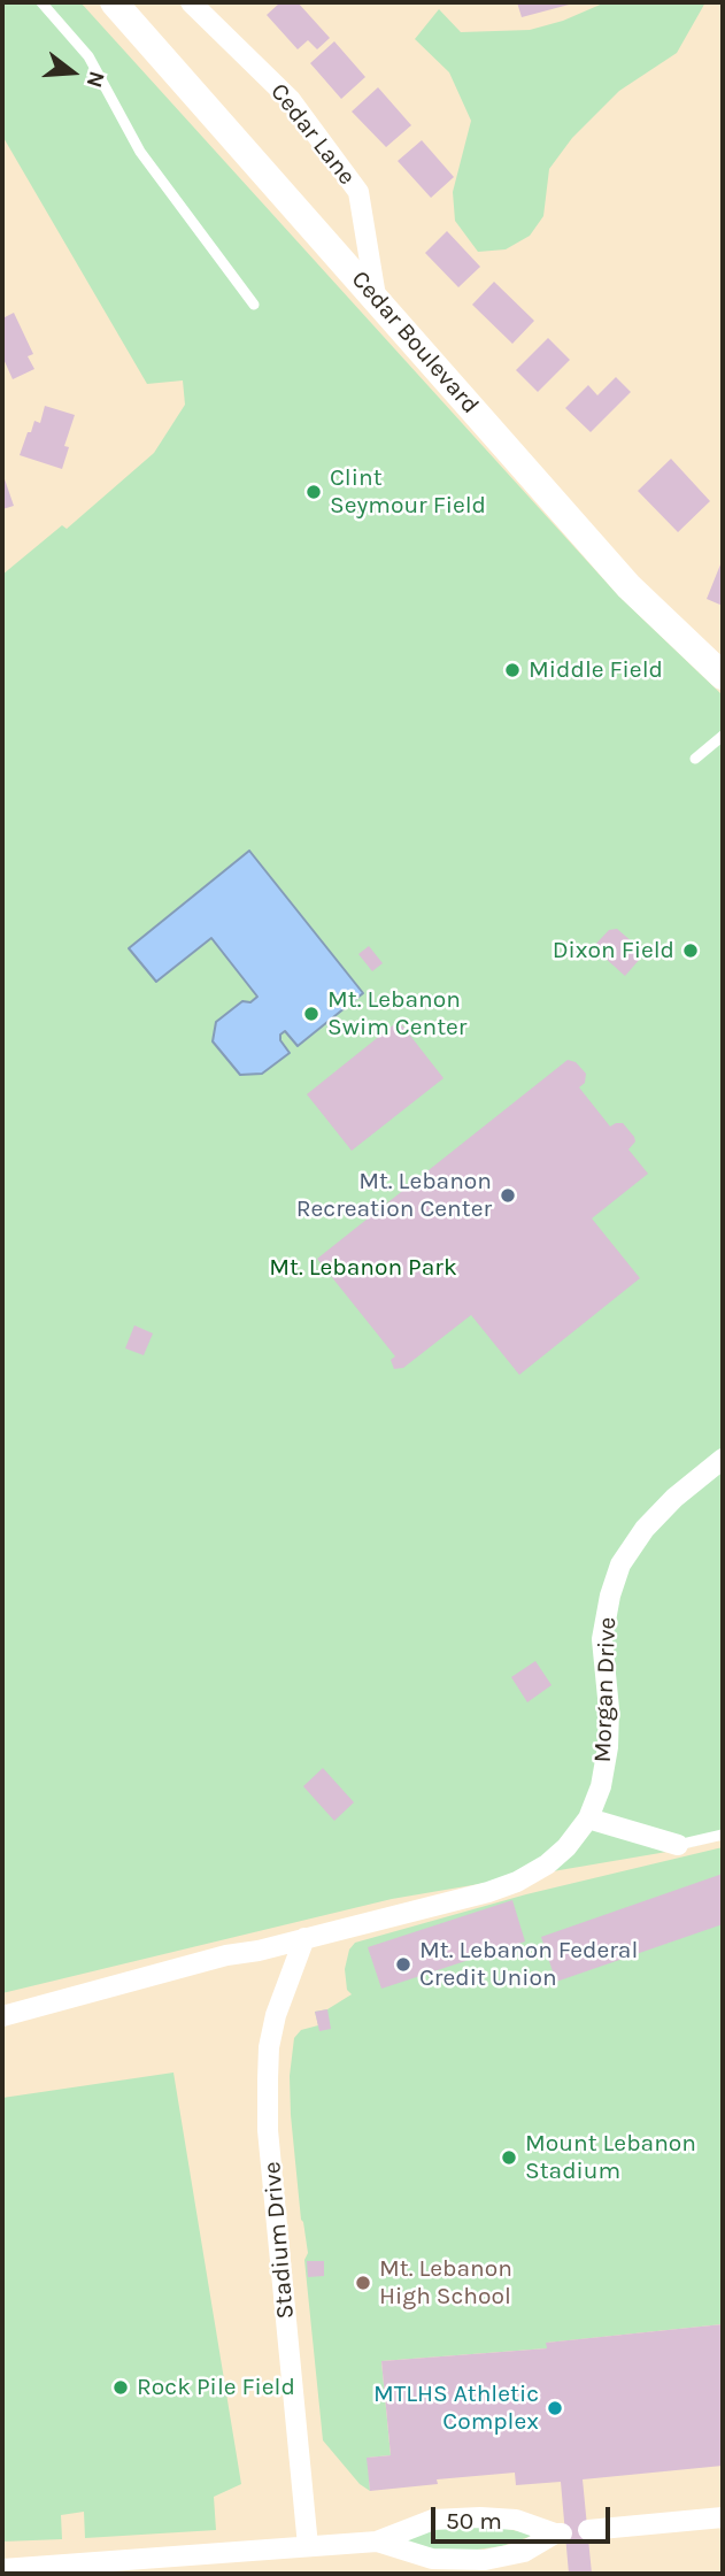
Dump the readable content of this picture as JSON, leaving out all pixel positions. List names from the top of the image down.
{
  "streets": {
    "street": [
      "Cedar Lane",
      "Cedar Boulevard",
      "Morgan Drive",
      "Stadium Drive"
    ]
  },
  "crossings": [
    ["Cedar Lane", "Cedar Boulevard"]
  ],
  "parks": ["Mt. Lebanon Park"],
  "places": [
    "Clint Seymour Field",
    "Middle Field",
    "Dixon Field",
    "Mt. Lebanon Swim Center",
    "Mt. Lebanon Recreation Center",
    "Mt. Lebanon Federal Credit Union",
    "Mount Lebanon Stadium",
    "Mt. Lebanon High School",
    "Rock Pile Field",
    "MTLHS Athletic Complex"
  ],
  "scale_bar": "50 m",
  "north": "right"
}
